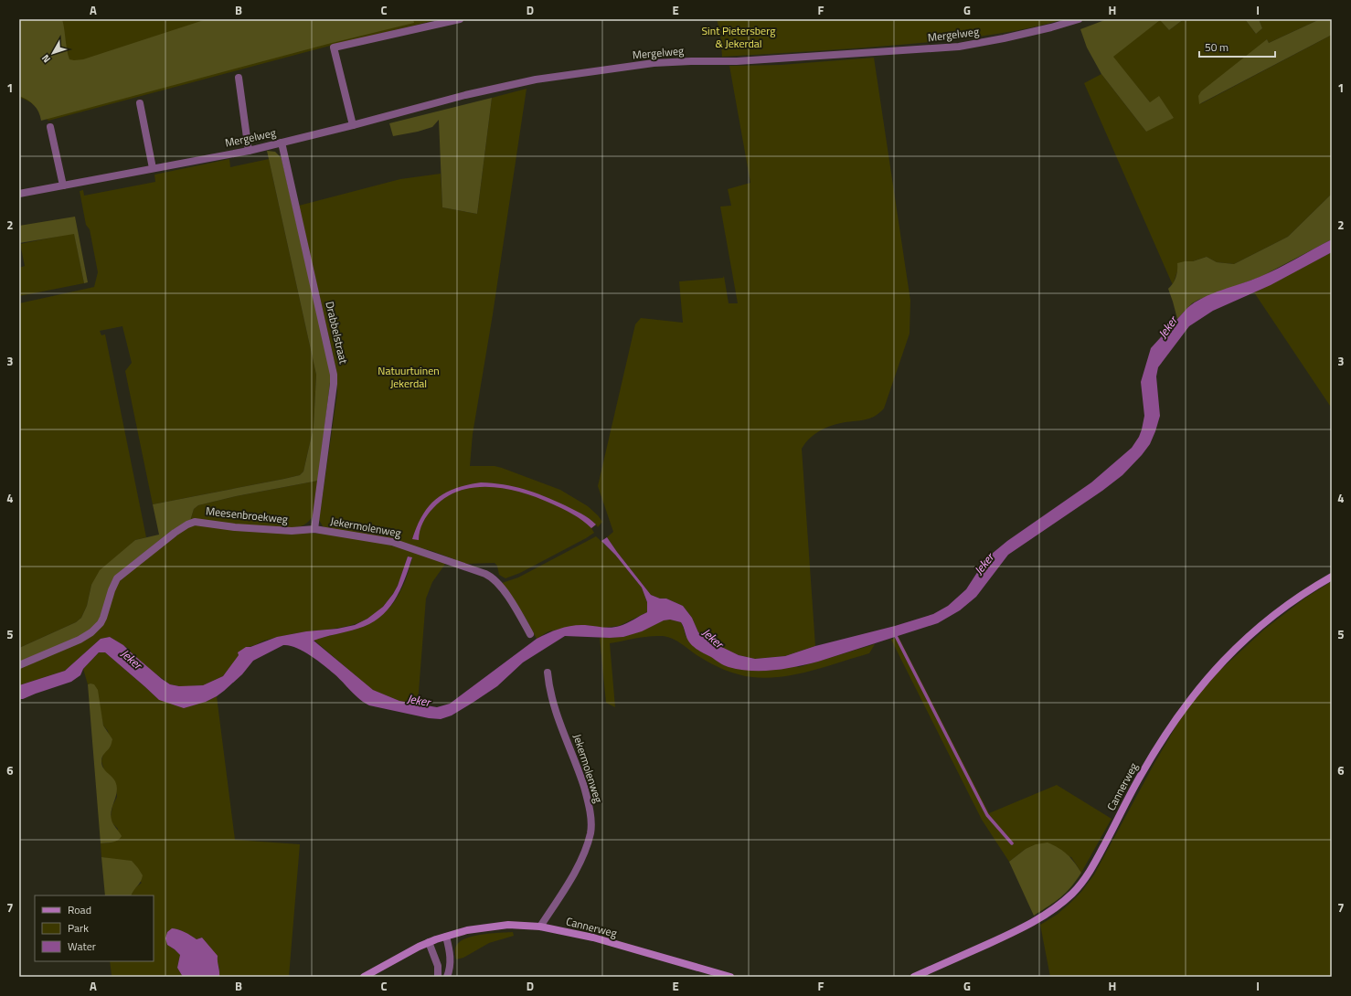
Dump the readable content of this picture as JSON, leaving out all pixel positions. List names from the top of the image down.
{
  "streets": {
    "main road": ["Cannerweg"],
    "street": [
      "Mergelweg",
      "Drabbelstraat",
      "Meesenbroekweg",
      "Jekermolenweg"
    ]
  },
  "crossings": [
    ["Mergelweg", "Drabbelstraat"],
    ["Drabbelstraat", "Meesenbroekweg"],
    ["Drabbelstraat", "Jekermolenweg"],
    ["Meesenbroekweg", "Jekermolenweg"],
    ["Jekermolenweg", "Cannerweg"]
  ],
  "water": ["Jeker"],
  "parks": ["Sint Pietersberg & Jekerdal", "Natuurtuinen Jekerdal"],
  "legend": ["Road", "Park", "Water"],
  "scale_bar": "50 m",
  "north": "bottom left",
  "grid": {
    "columns": [
      "A",
      "B",
      "C",
      "D",
      "E",
      "F",
      "G",
      "H",
      "I"
    ],
    "rows": [
      "1",
      "2",
      "3",
      "4",
      "5",
      "6",
      "7"
    ]
  }
}
